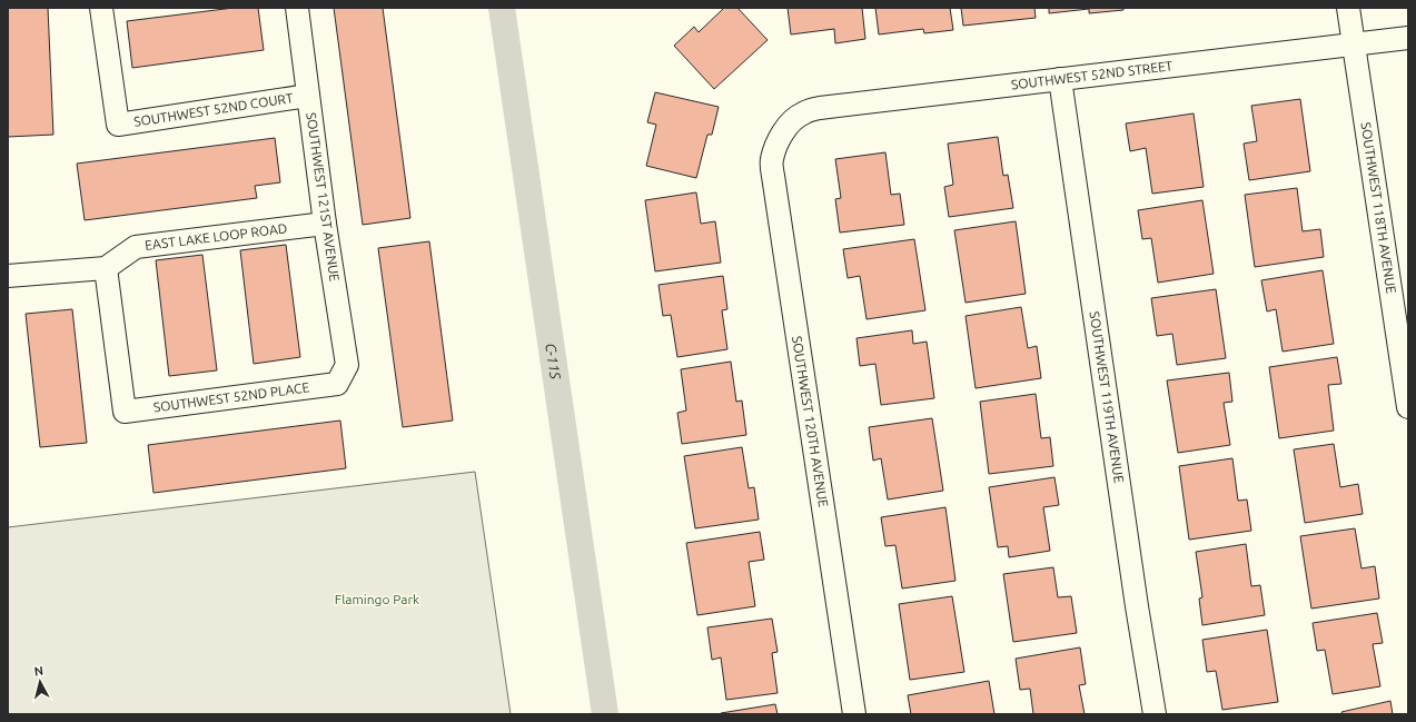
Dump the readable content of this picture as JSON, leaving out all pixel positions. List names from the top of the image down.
{
  "streets": {
    "street": [
      "SOUTHWEST 52ND STREET",
      "SOUTHWEST 52ND COURT",
      "SOUTHWEST 121ST AVENUE",
      "SOUTHWEST 118TH AVENUE",
      "EAST LAKE LOOP ROAD",
      "SOUTHWEST 119TH AVENUE",
      "SOUTHWEST 52ND PLACE",
      "SOUTHWEST 120TH AVENUE"
    ]
  },
  "crossings": [
    ["SOUTHWEST 52ND STREET", "SOUTHWEST 118TH AVENUE"],
    ["SOUTHWEST 52ND STREET", "SOUTHWEST 119TH AVENUE"],
    ["SOUTHWEST 52ND STREET", "SOUTHWEST 120TH AVENUE"],
    ["SOUTHWEST 52ND COURT", "SOUTHWEST 121ST AVENUE"],
    ["SOUTHWEST 121ST AVENUE", "EAST LAKE LOOP ROAD"],
    ["SOUTHWEST 121ST AVENUE", "SOUTHWEST 52ND PLACE"],
    ["EAST LAKE LOOP ROAD", "SOUTHWEST 52ND PLACE"]
  ],
  "water": ["C-11S"],
  "parks": ["Flamingo Park"],
  "north": "top"
}
